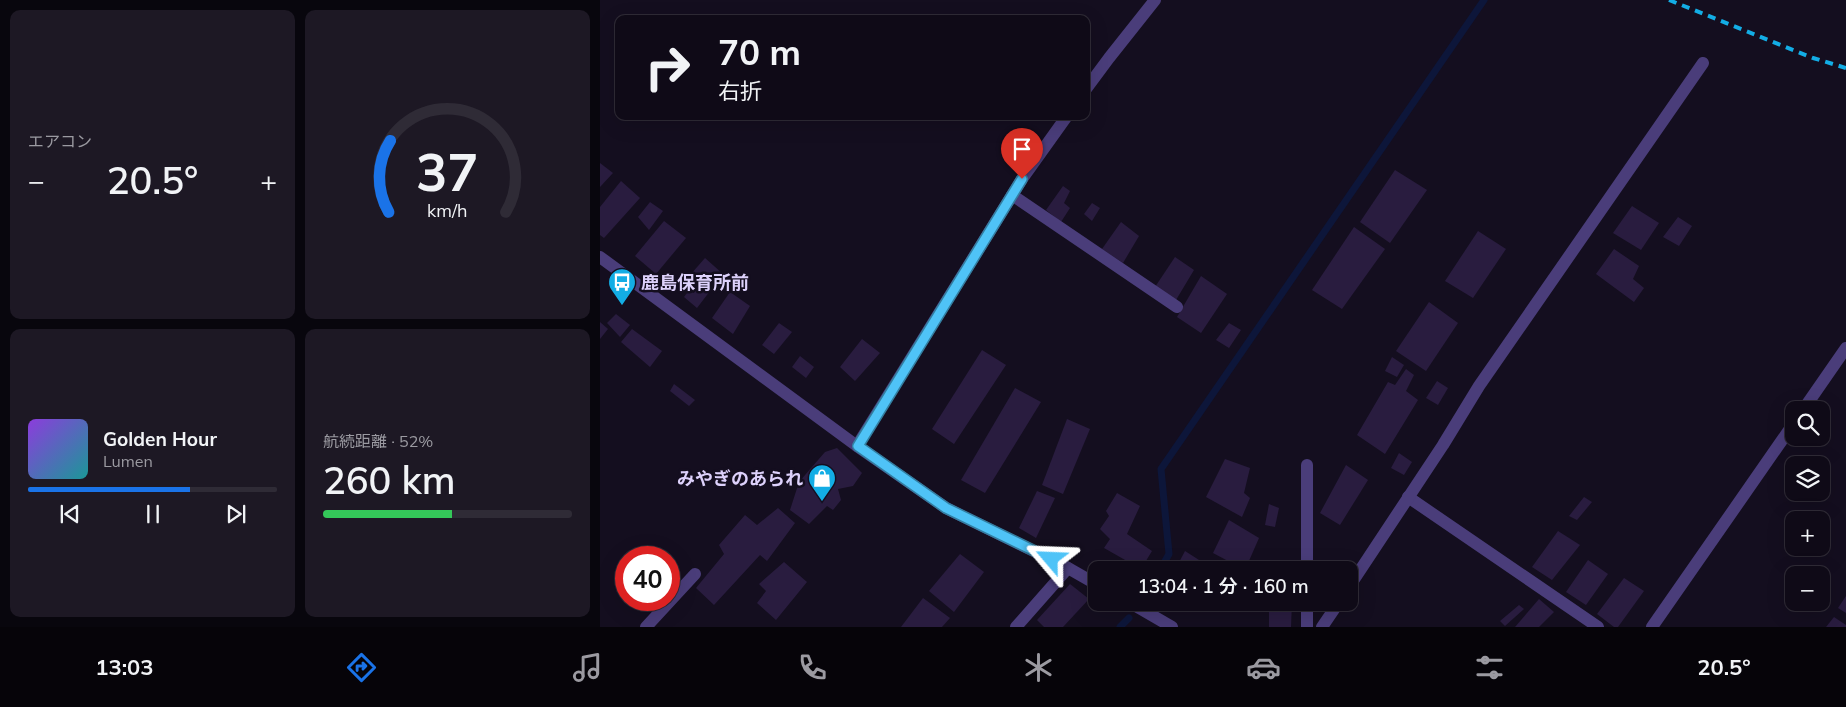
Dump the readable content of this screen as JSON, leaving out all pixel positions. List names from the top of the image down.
{
  "places": {
    "bus stop": ["鹿島保育所前"],
    "shop": ["みやぎのあられ"]
  },
  "page": {
    "tile": [
      "エアコン",
      ["航続距離 · 52%", "260 km"]
    ],
    "turn": ["70 m", "右折"],
    "heat": ["−", "20.5°", "+"],
    "map_buttons": ["+", "−"],
    "song": ["Golden Hour", "Lumen"],
    "limit": "40",
    "trip": "13:04 · 1 分 · 160 m",
    "tabs": ["13:03", "20.5°"],
    "gauge": ["37", "km/h"]
  }
}
